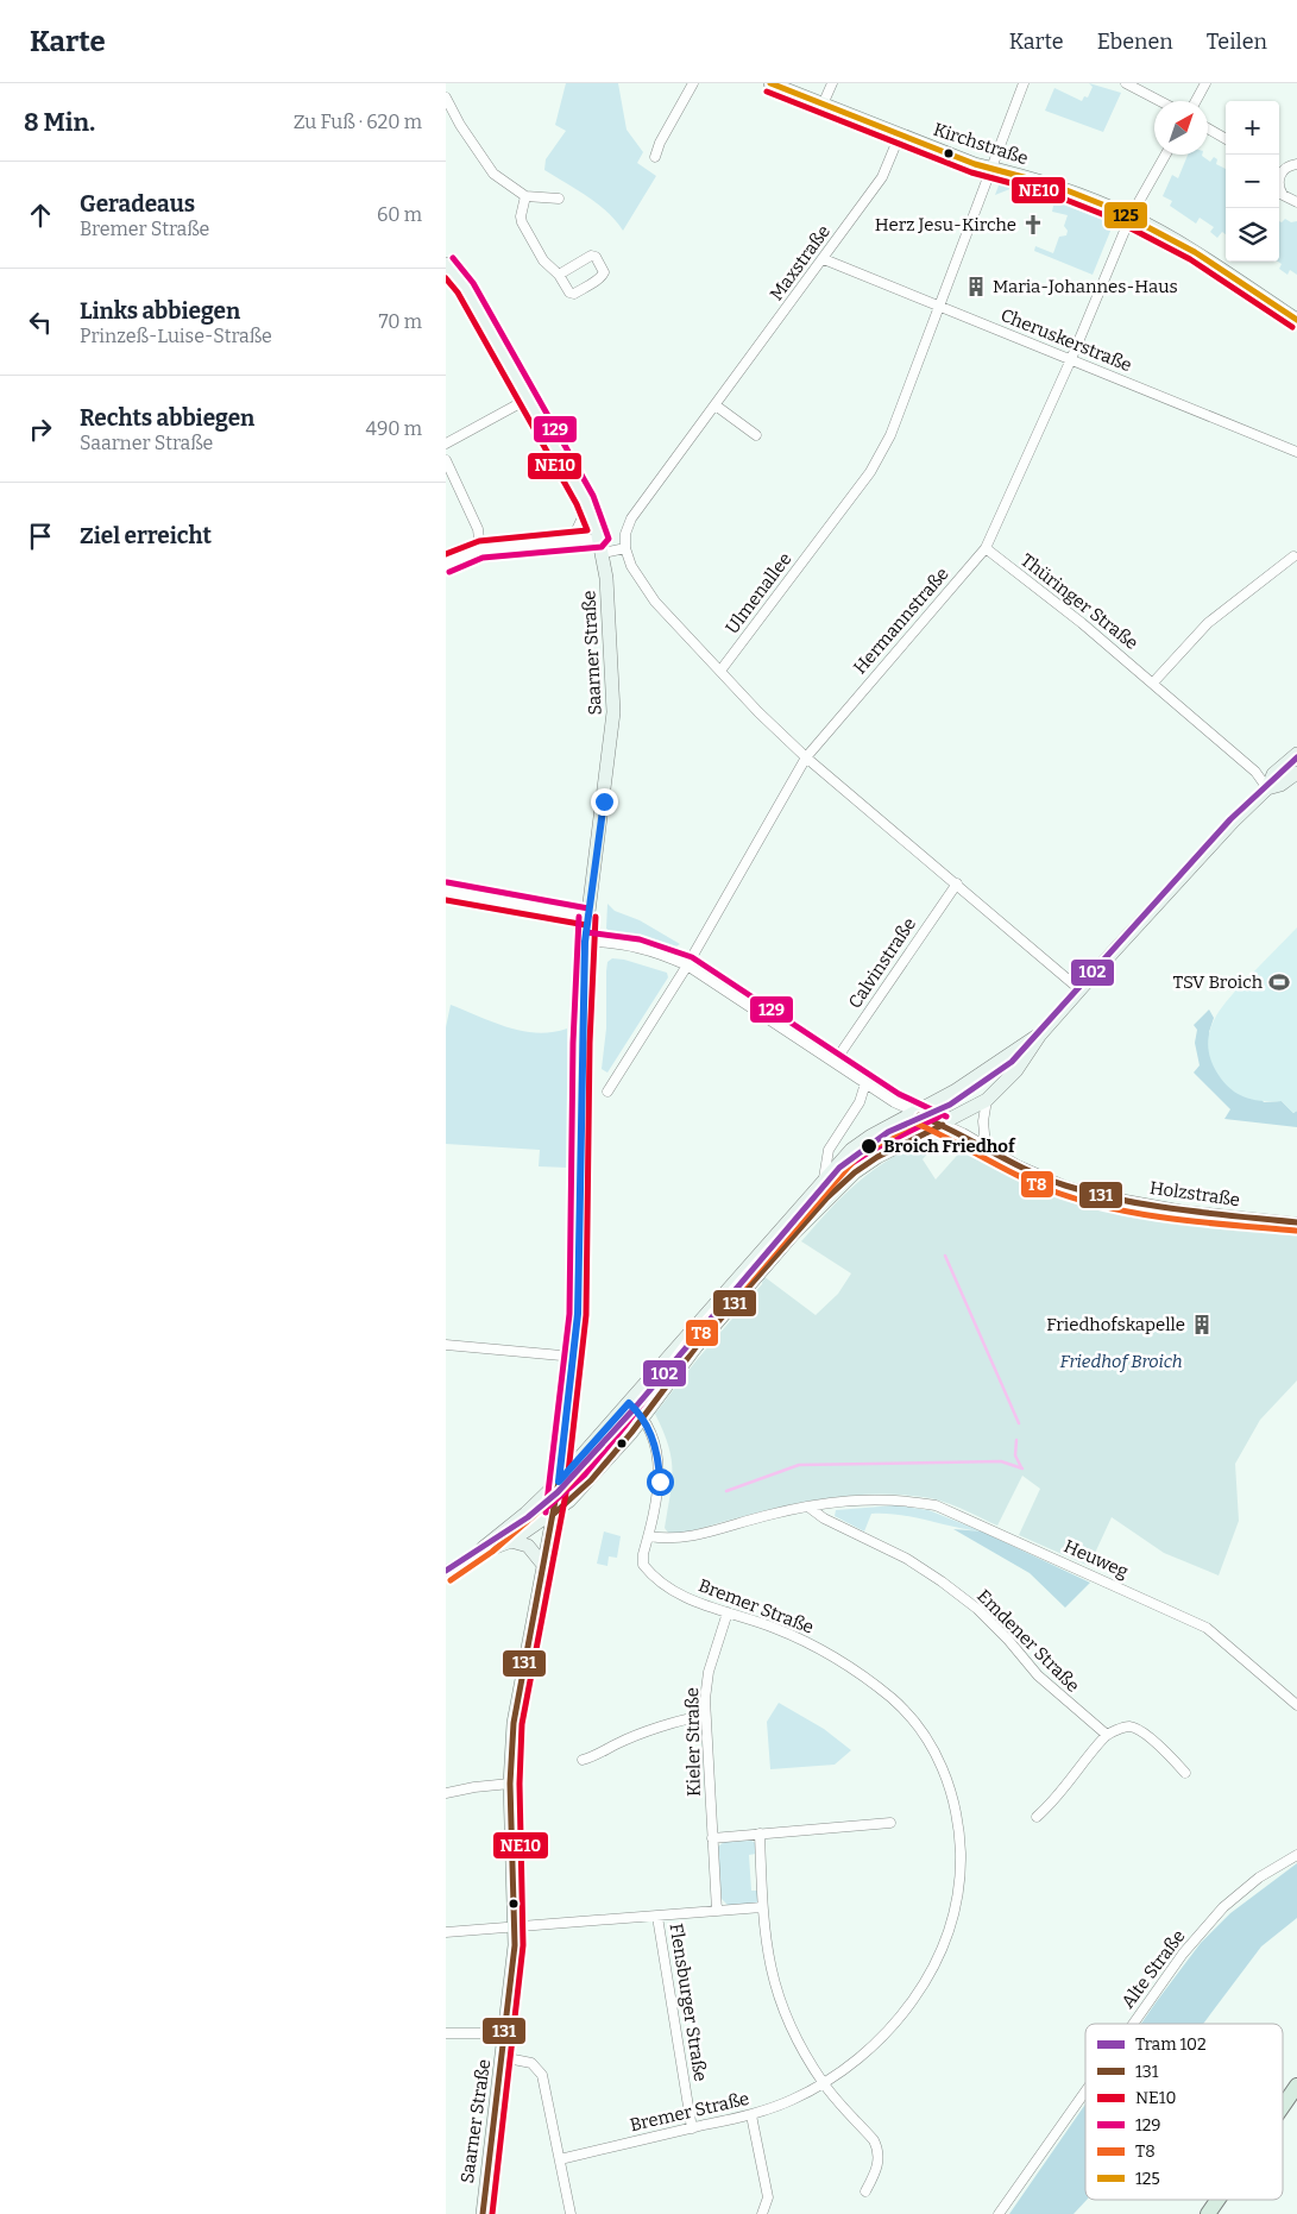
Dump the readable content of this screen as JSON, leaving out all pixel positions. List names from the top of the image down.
{
  "streets": {
    "main road": ["Kirchstraße", "Saarner Straße"],
    "street": [
      "Maxstraße",
      "Cheruskerstraße",
      "Ulmenallee",
      "Thüringer Straße",
      "Hermannstraße",
      "Calvinstraße",
      "Holzstraße",
      "Heuweg",
      "Bremer Straße",
      "Emdener Straße",
      "Kieler Straße",
      "Alte Straße",
      "Flensburger Straße"
    ]
  },
  "crossings": [
    ["Kirchstraße", "Maxstraße"],
    ["Kirchstraße", "Ulmenallee"],
    ["Kirchstraße", "Hermannstraße"],
    ["Maxstraße", "Cheruskerstraße"],
    ["Cheruskerstraße", "Ulmenallee"],
    ["Cheruskerstraße", "Hermannstraße"],
    ["Thüringer Straße", "Hermannstraße"],
    ["Hermannstraße", "Holzstraße"],
    ["Saarner Straße", "Holzstraße"],
    ["Calvinstraße", "Holzstraße"],
    ["Heuweg", "Bremer Straße"],
    ["Heuweg", "Emdener Straße"],
    ["Bremer Straße", "Kieler Straße"],
    ["Bremer Straße", "Flensburger Straße"]
  ],
  "parks": ["Friedhof Broich"],
  "places": {
    "church": ["Herz Jesu-Kirche"],
    "building": ["Maria-Johannes-Haus", "Friedhofskapelle"],
    "sports": ["TSV Broich"],
    "other": ["Broich Friedhof"]
  },
  "lines": [
    "transit line 125",
    "transit line NE10",
    "transit line 129",
    "tram line 102",
    "transit line 131",
    "transit line T8"
  ],
  "legend": [
    "Tram 102",
    "131",
    "NE10",
    "129",
    "T8",
    "125"
  ],
  "north": "top right",
  "page": {
    "header": "Karte",
    "nav": ["Karte", "Ebenen", "Teilen"],
    "heading": ["8 Min.", "Zu Fuß · 620 m"],
    "map_buttons": ["+", "−"],
    "list": [
      ["Geradeaus", "Bremer Straße", "60 m"],
      ["Links abbiegen", "Prinzeß-Luise-Straße", "70 m"],
      ["Rechts abbiegen", "Saarner Straße", "490 m"],
      "Ziel erreicht"
    ]
  }
}
